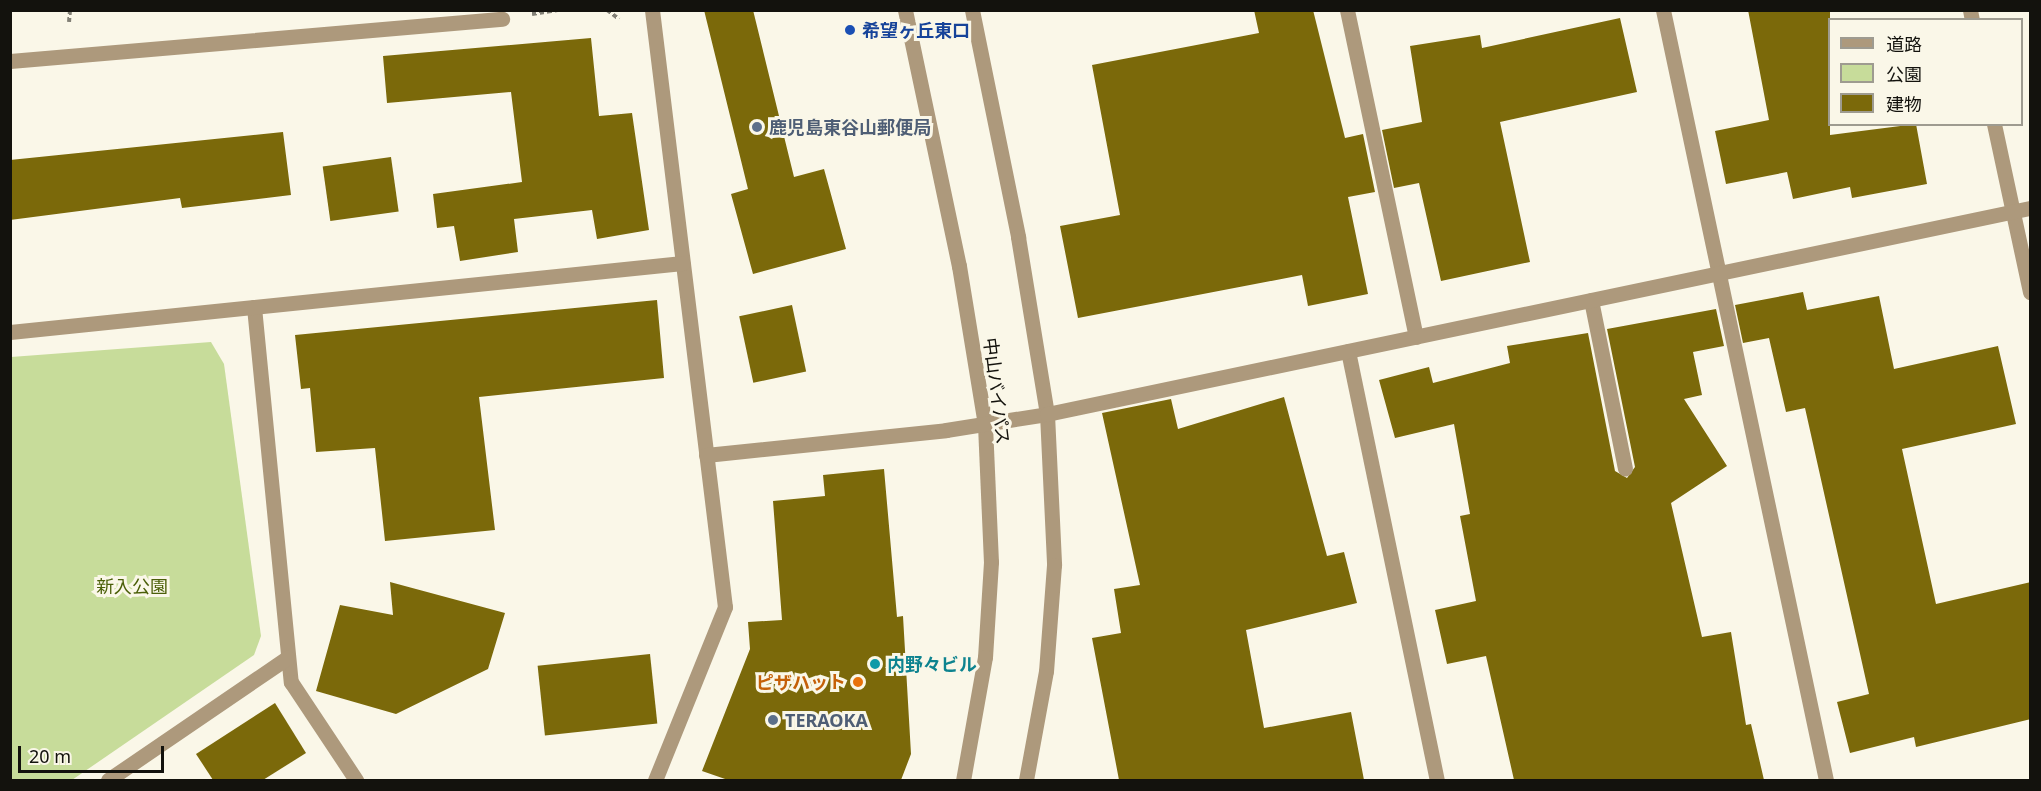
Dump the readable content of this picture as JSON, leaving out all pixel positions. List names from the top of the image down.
{
  "streets": {
    "street": ["中山バイパス"]
  },
  "parks": ["新入公園"],
  "places": [
    "希望ヶ丘東口",
    "鹿児島東谷山郵便局",
    "内野々ビル",
    "ピザハット",
    "TERAOKA"
  ],
  "legend": ["道路", "公園", "建物"],
  "scale_bar": "20 m"
}
